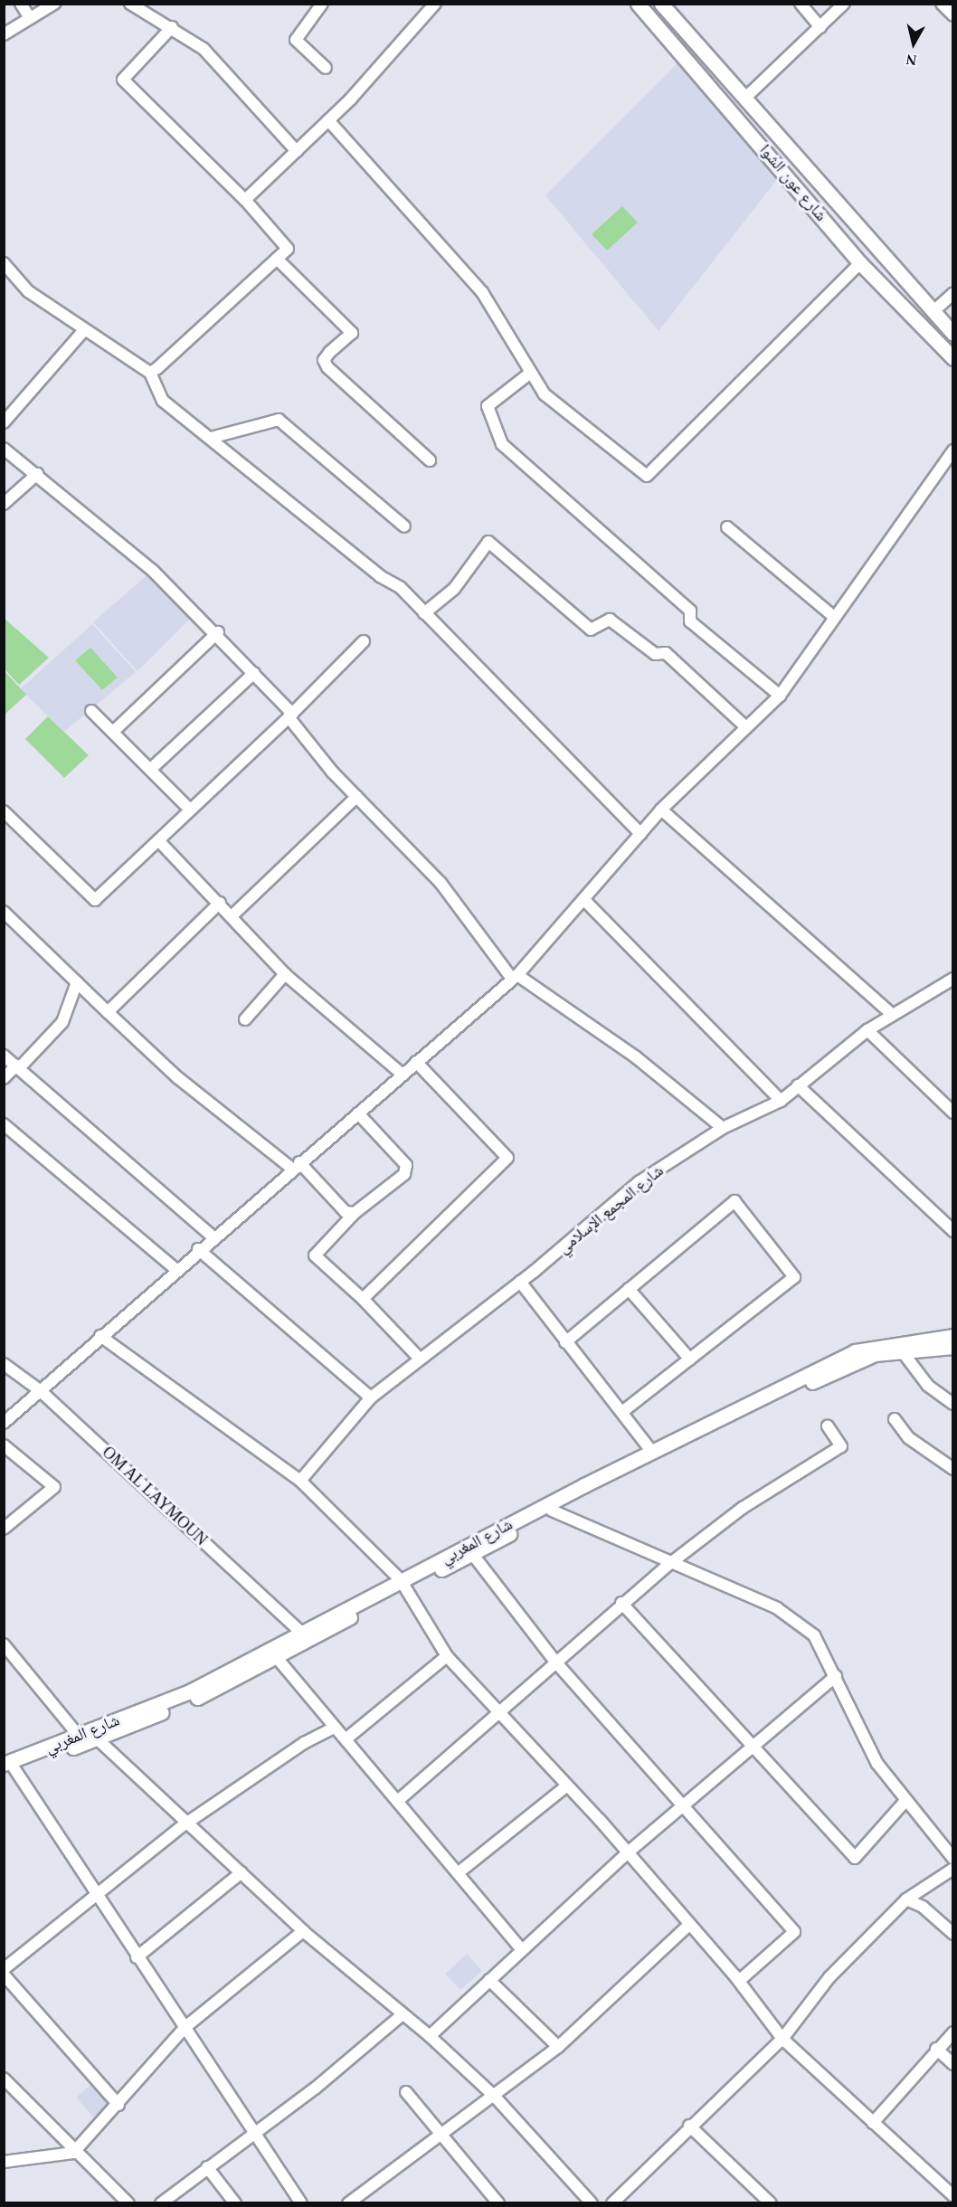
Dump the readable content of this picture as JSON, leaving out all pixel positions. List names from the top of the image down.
{
  "streets": {
    "main road": ["شارع عون الشوا", "شارع المغربي"],
    "street": ["شارع المجمع الإسلامي", "OM AL LAYMOUN"]
  },
  "crossings": [
    ["OM AL LAYMOUN", "شارع المغربي"]
  ],
  "north": "bottom"
}
